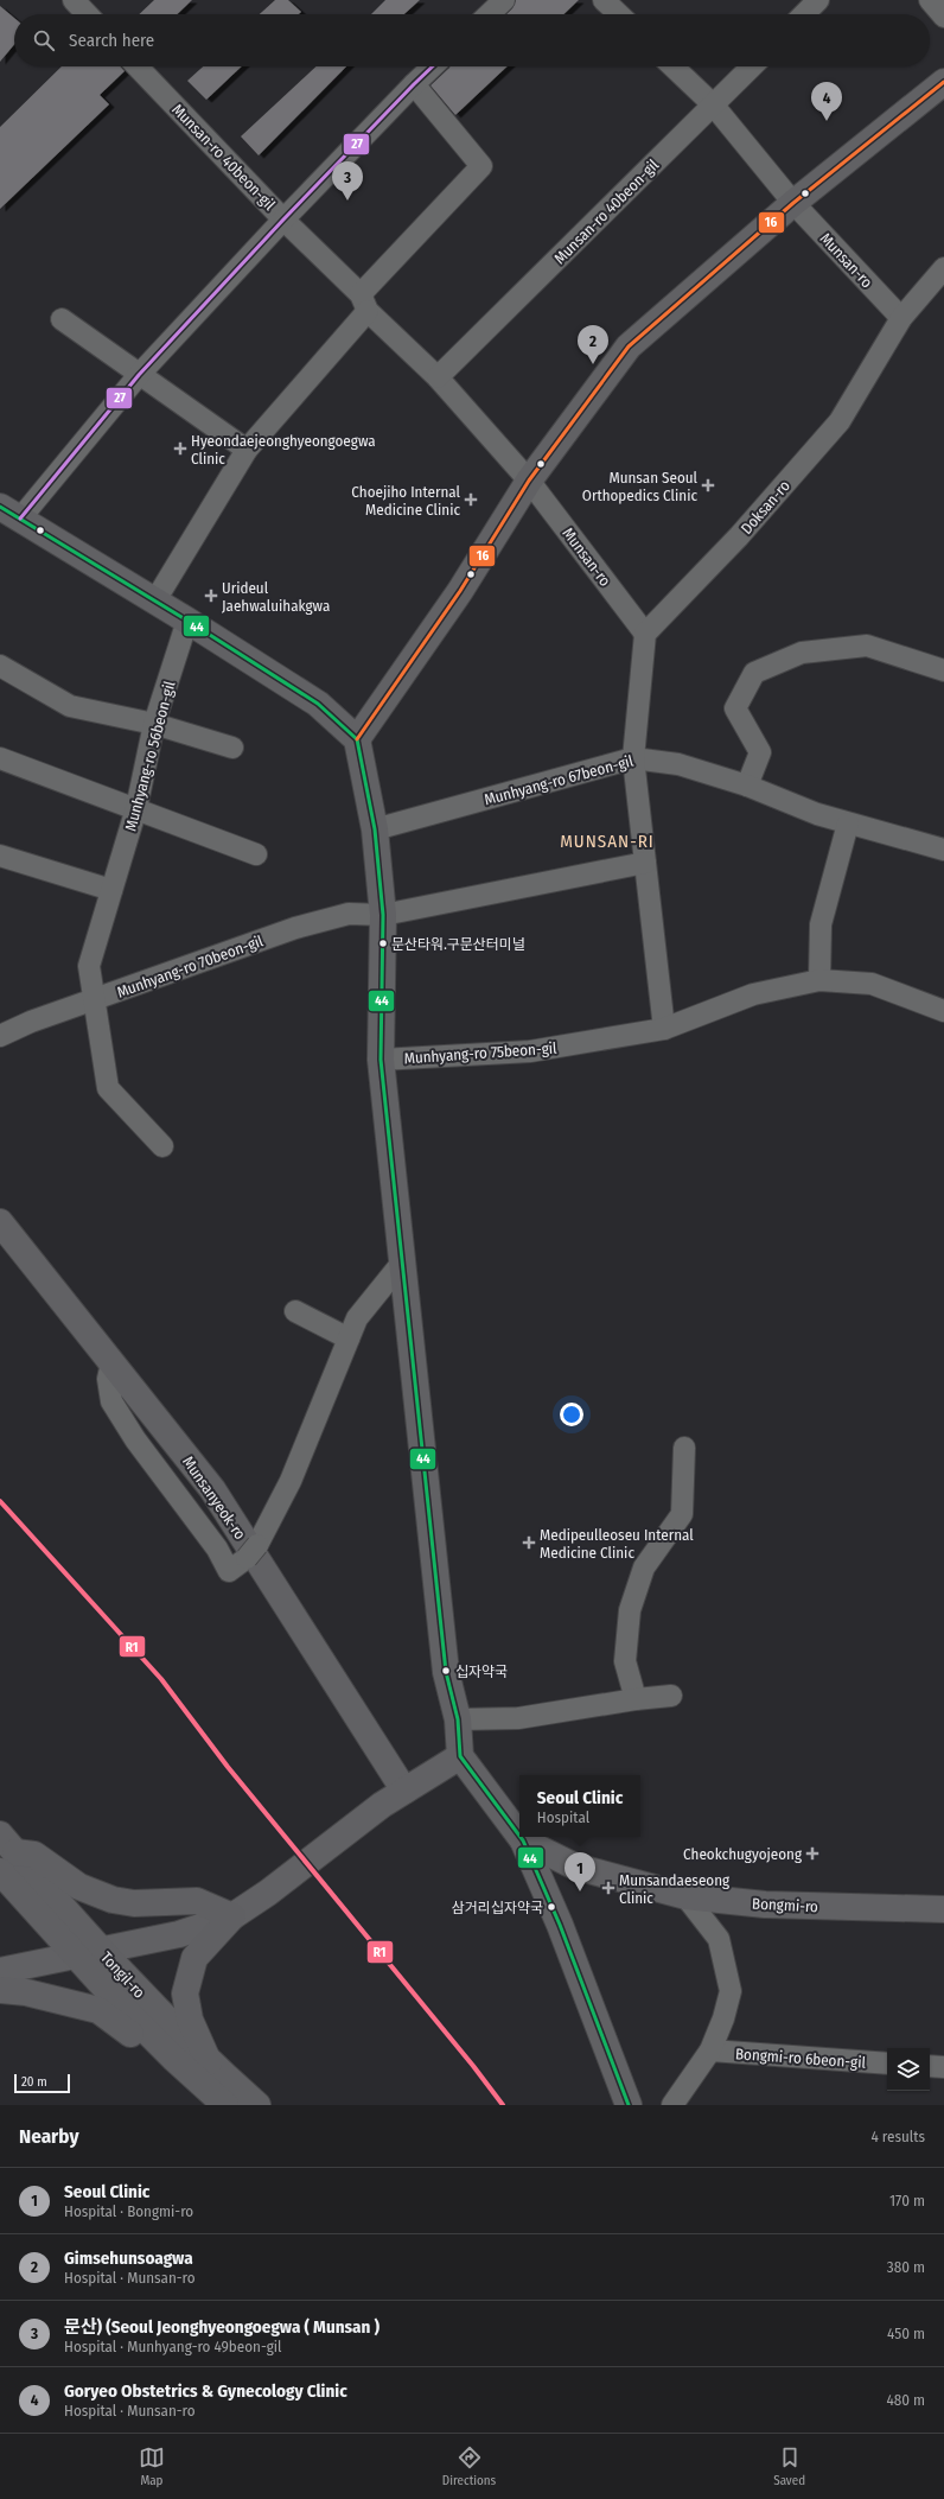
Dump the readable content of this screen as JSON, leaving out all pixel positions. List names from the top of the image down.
{
  "streets": {
    "main road": ["Munsanyeok-ro", "Bongmi-ro", "Tongil-ro"],
    "street": [
      "Munsan-ro 40beon-gil",
      "Munsan-ro",
      "Doksan-ro",
      "Munhyang-ro 56beon-gil",
      "Munhyang-ro 67beon-gil",
      "Munhyang-ro 70beon-gil",
      "Munhyang-ro 75beon-gil",
      "Bongmi-ro 6beon-gil"
    ]
  },
  "crossings": [
    ["Munsan-ro 40beon-gil", "Munsan-ro"],
    ["Munsan-ro", "Doksan-ro"],
    ["Munhyang-ro 56beon-gil", "Munhyang-ro 70beon-gil"],
    ["Bongmi-ro", "Bongmi-ro 6beon-gil"]
  ],
  "districts": ["MUNSAN-RI"],
  "places": {
    "health": [
      "Hyeondaejeonghyeongoegwa Clinic",
      "Munsan Seoul Orthopedics Clinic",
      "Choejiho Internal Medicine Clinic",
      "Urideul Jaehwaluihakgwa",
      "Medipeulleoseu Internal Medicine Clinic",
      "Cheokchugyojeong",
      "Munsandaeseong Clinic"
    ],
    "other": ["문산타워.구문산터미널", "십자약국", "삼거리십자약국"]
  },
  "lines": [
    "transit line 27",
    "transit line 16",
    "transit line 44",
    "transit line R1"
  ],
  "scale_bar": "20 m",
  "page": {
    "search": "Search here",
    "pins": [
      "4",
      "3",
      "2",
      "1"
    ],
    "popup": ["Seoul Clinic", "Hospital"],
    "scale": "20 m",
    "heading": ["Nearby", "4 results"],
    "list": [
      {
        "mark": "1",
        "name": "Seoul Clinic",
        "note": "Hospital · Bongmi-ro",
        "value": "170 m"
      },
      {
        "mark": "2",
        "name": "Gimsehunsoagwa",
        "note": "Hospital · Munsan-ro",
        "value": "380 m"
      },
      {
        "mark": "3",
        "name": "문산) (Seoul Jeonghyeongoegwa ( Munsan )",
        "note": "Hospital · Munhyang-ro 49beon-gil",
        "value": "450 m"
      },
      {
        "mark": "4",
        "name": "Goryeo Obstetrics & Gynecology Clinic",
        "note": "Hospital · Munsan-ro",
        "value": "480 m"
      }
    ],
    "nav": ["Map", "Directions", "Saved"]
  }
}
